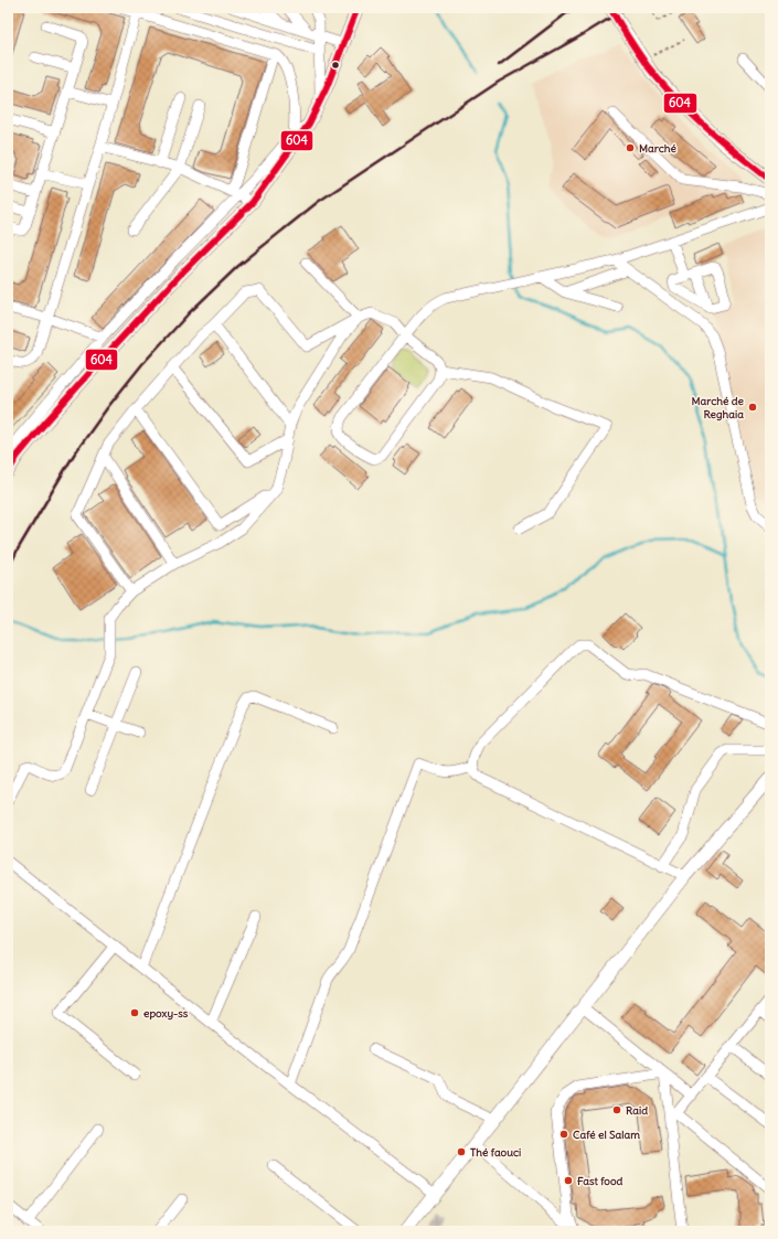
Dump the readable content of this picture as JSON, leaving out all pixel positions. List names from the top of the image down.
{
  "places": [
    "Marché",
    "Marché de Reghaia",
    "epoxy-ss",
    "Raid",
    "Café el Salam",
    "Thé faouci",
    "Fast food"
  ],
  "lines": ["transit line 604"]
}
